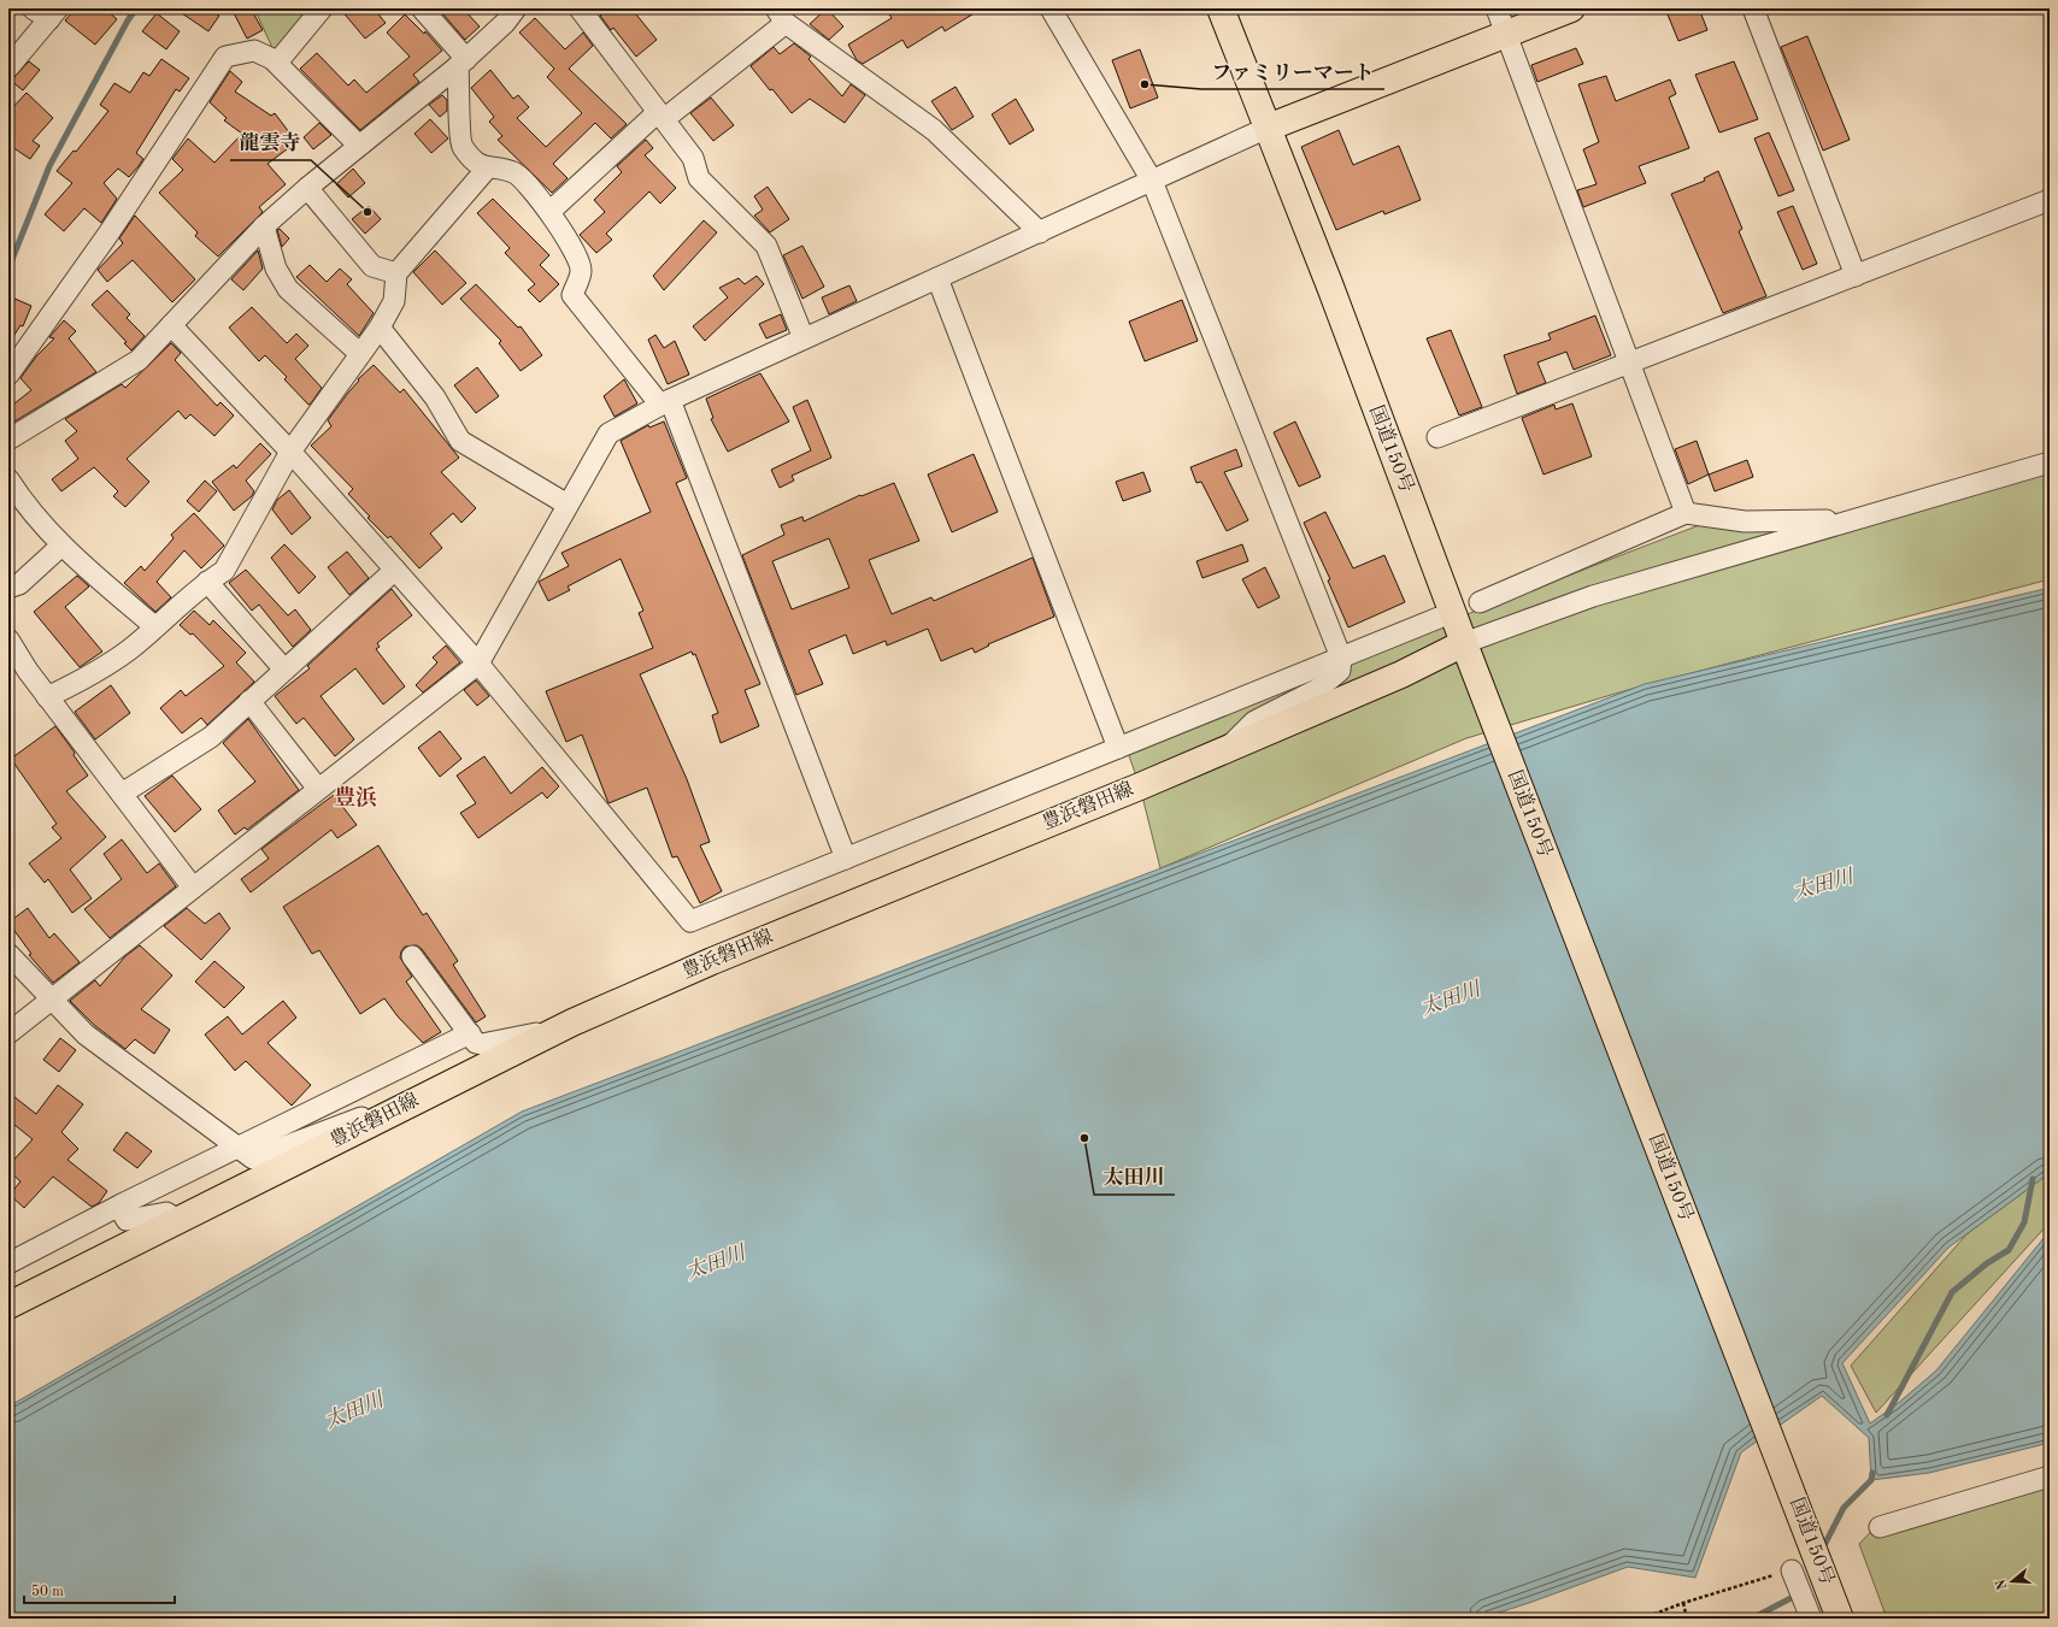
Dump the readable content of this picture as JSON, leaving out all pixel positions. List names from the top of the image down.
{
  "streets": {
    "main road": ["国道150号", "豊浜磐田線"]
  },
  "crossings": [
    ["国道150号", "豊浜磐田線"]
  ],
  "districts": ["豊浜"],
  "water": ["太田川"],
  "places": ["ファミリーマート", "龍雲寺", "太田川"],
  "scale_bar": "50 m",
  "north": "left"
}
